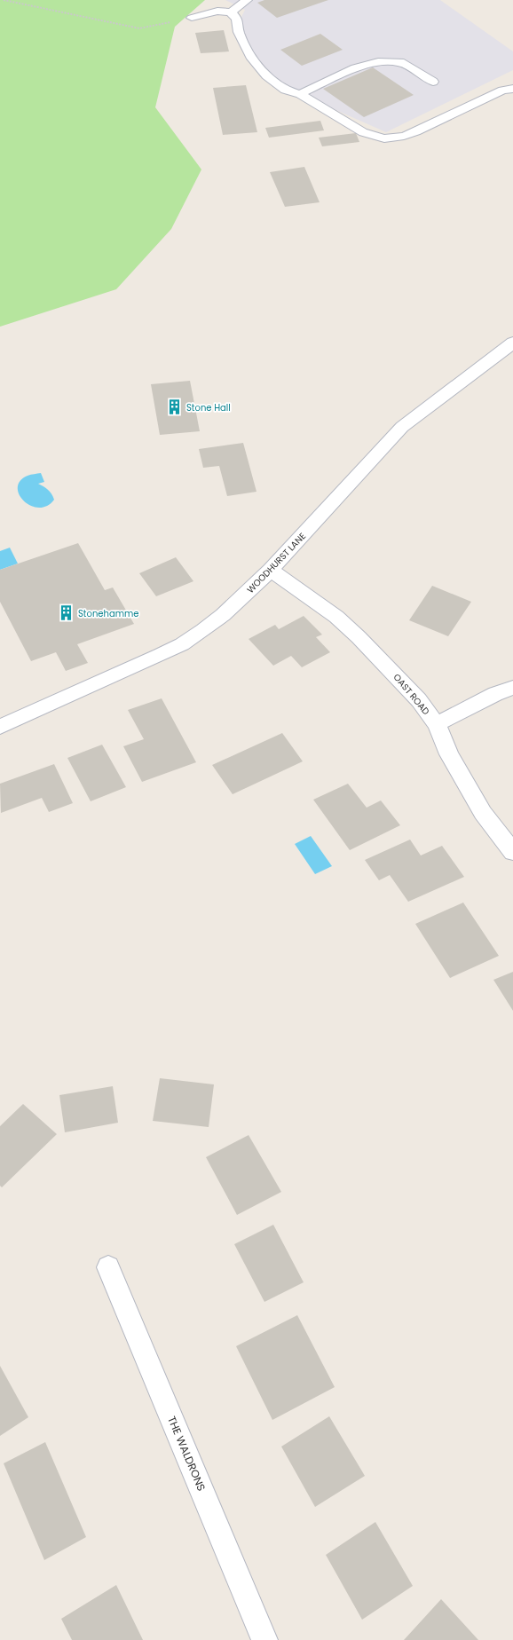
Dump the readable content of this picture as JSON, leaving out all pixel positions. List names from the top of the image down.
{
  "streets": {
    "street": ["WOODHURST LANE", "OAST ROAD", "THE WALDRONS"]
  },
  "crossings": [
    ["WOODHURST LANE", "OAST ROAD"]
  ],
  "places": {
    "building": ["Stone Hall", "Stonehamme"]
  }
}
